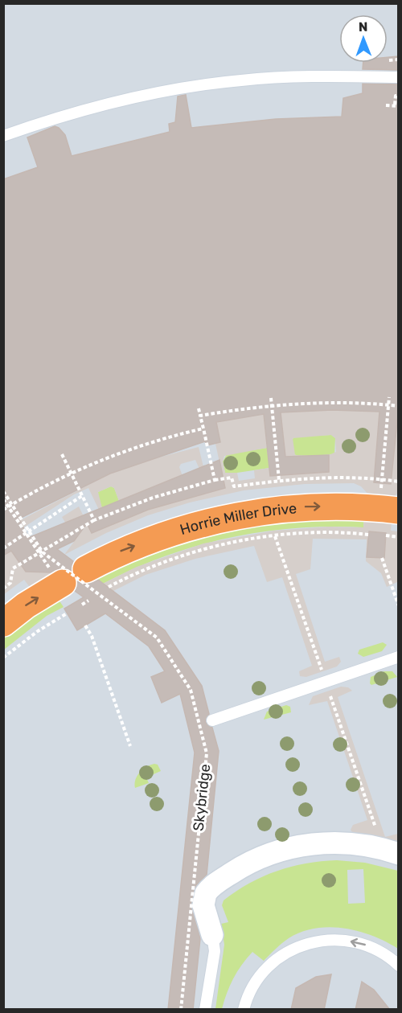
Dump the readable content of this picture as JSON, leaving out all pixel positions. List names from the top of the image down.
{
  "streets": {
    "main road": ["Horrie Miller Drive"],
    "path": ["Skybridge"]
  },
  "one_way": ["Horrie Miller Drive"],
  "north": "top"
}
